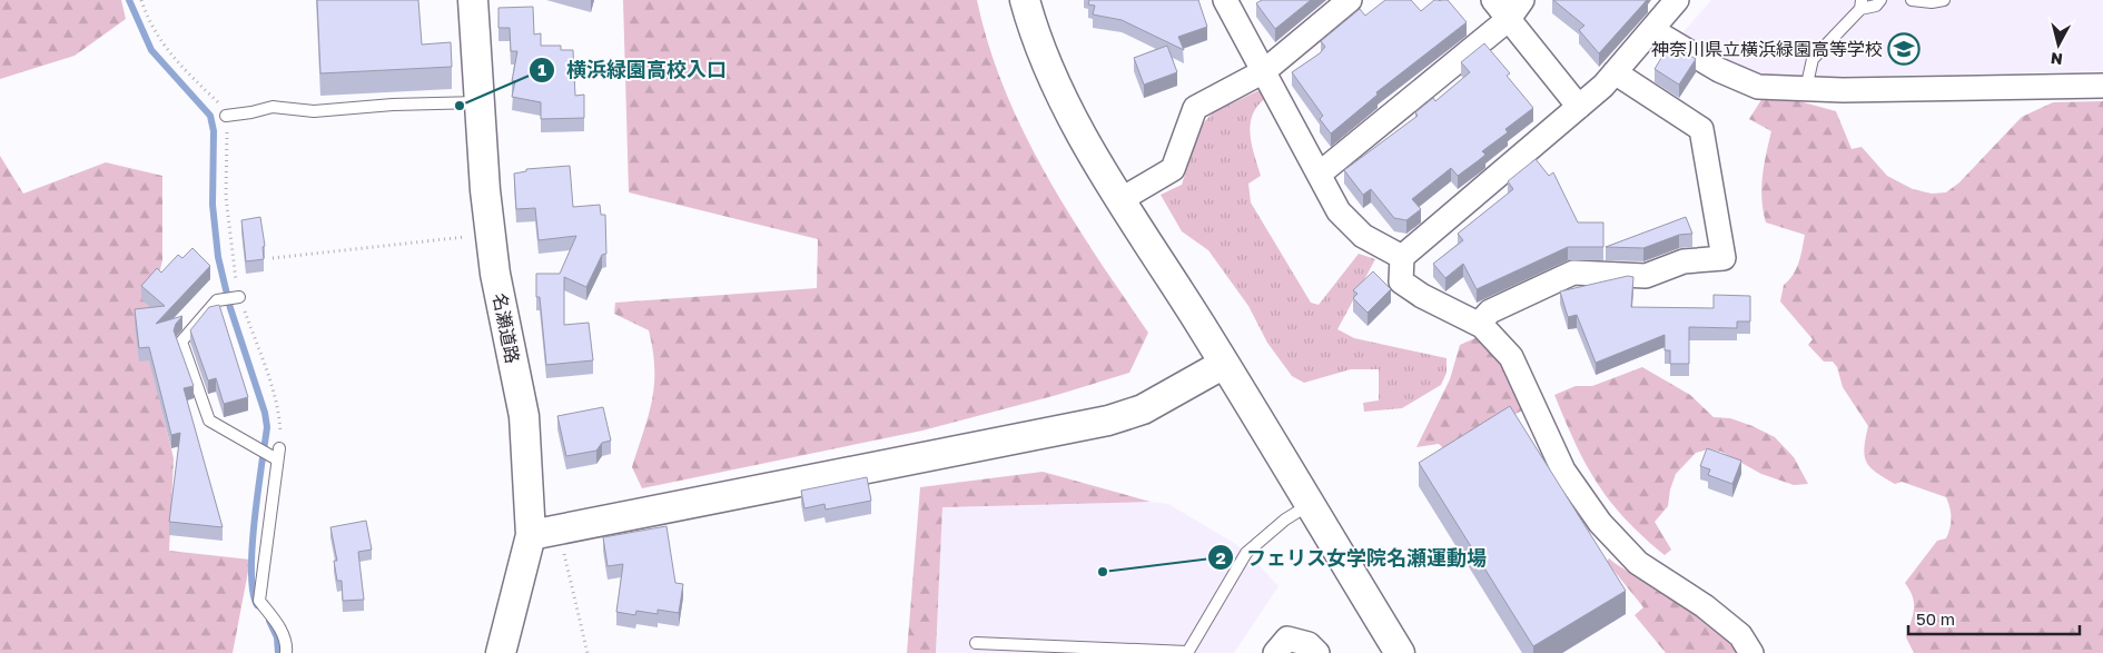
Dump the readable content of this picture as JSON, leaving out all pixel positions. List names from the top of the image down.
{
  "streets": {
    "street": ["名瀬道路"]
  },
  "places": {
    "school or university": ["神奈川県立横浜緑園高等学校"],
    "other": ["横浜緑園高校入口", "フェリス女学院名瀬運動場"]
  },
  "scale_bar": "50 m",
  "north": "bottom"
}
